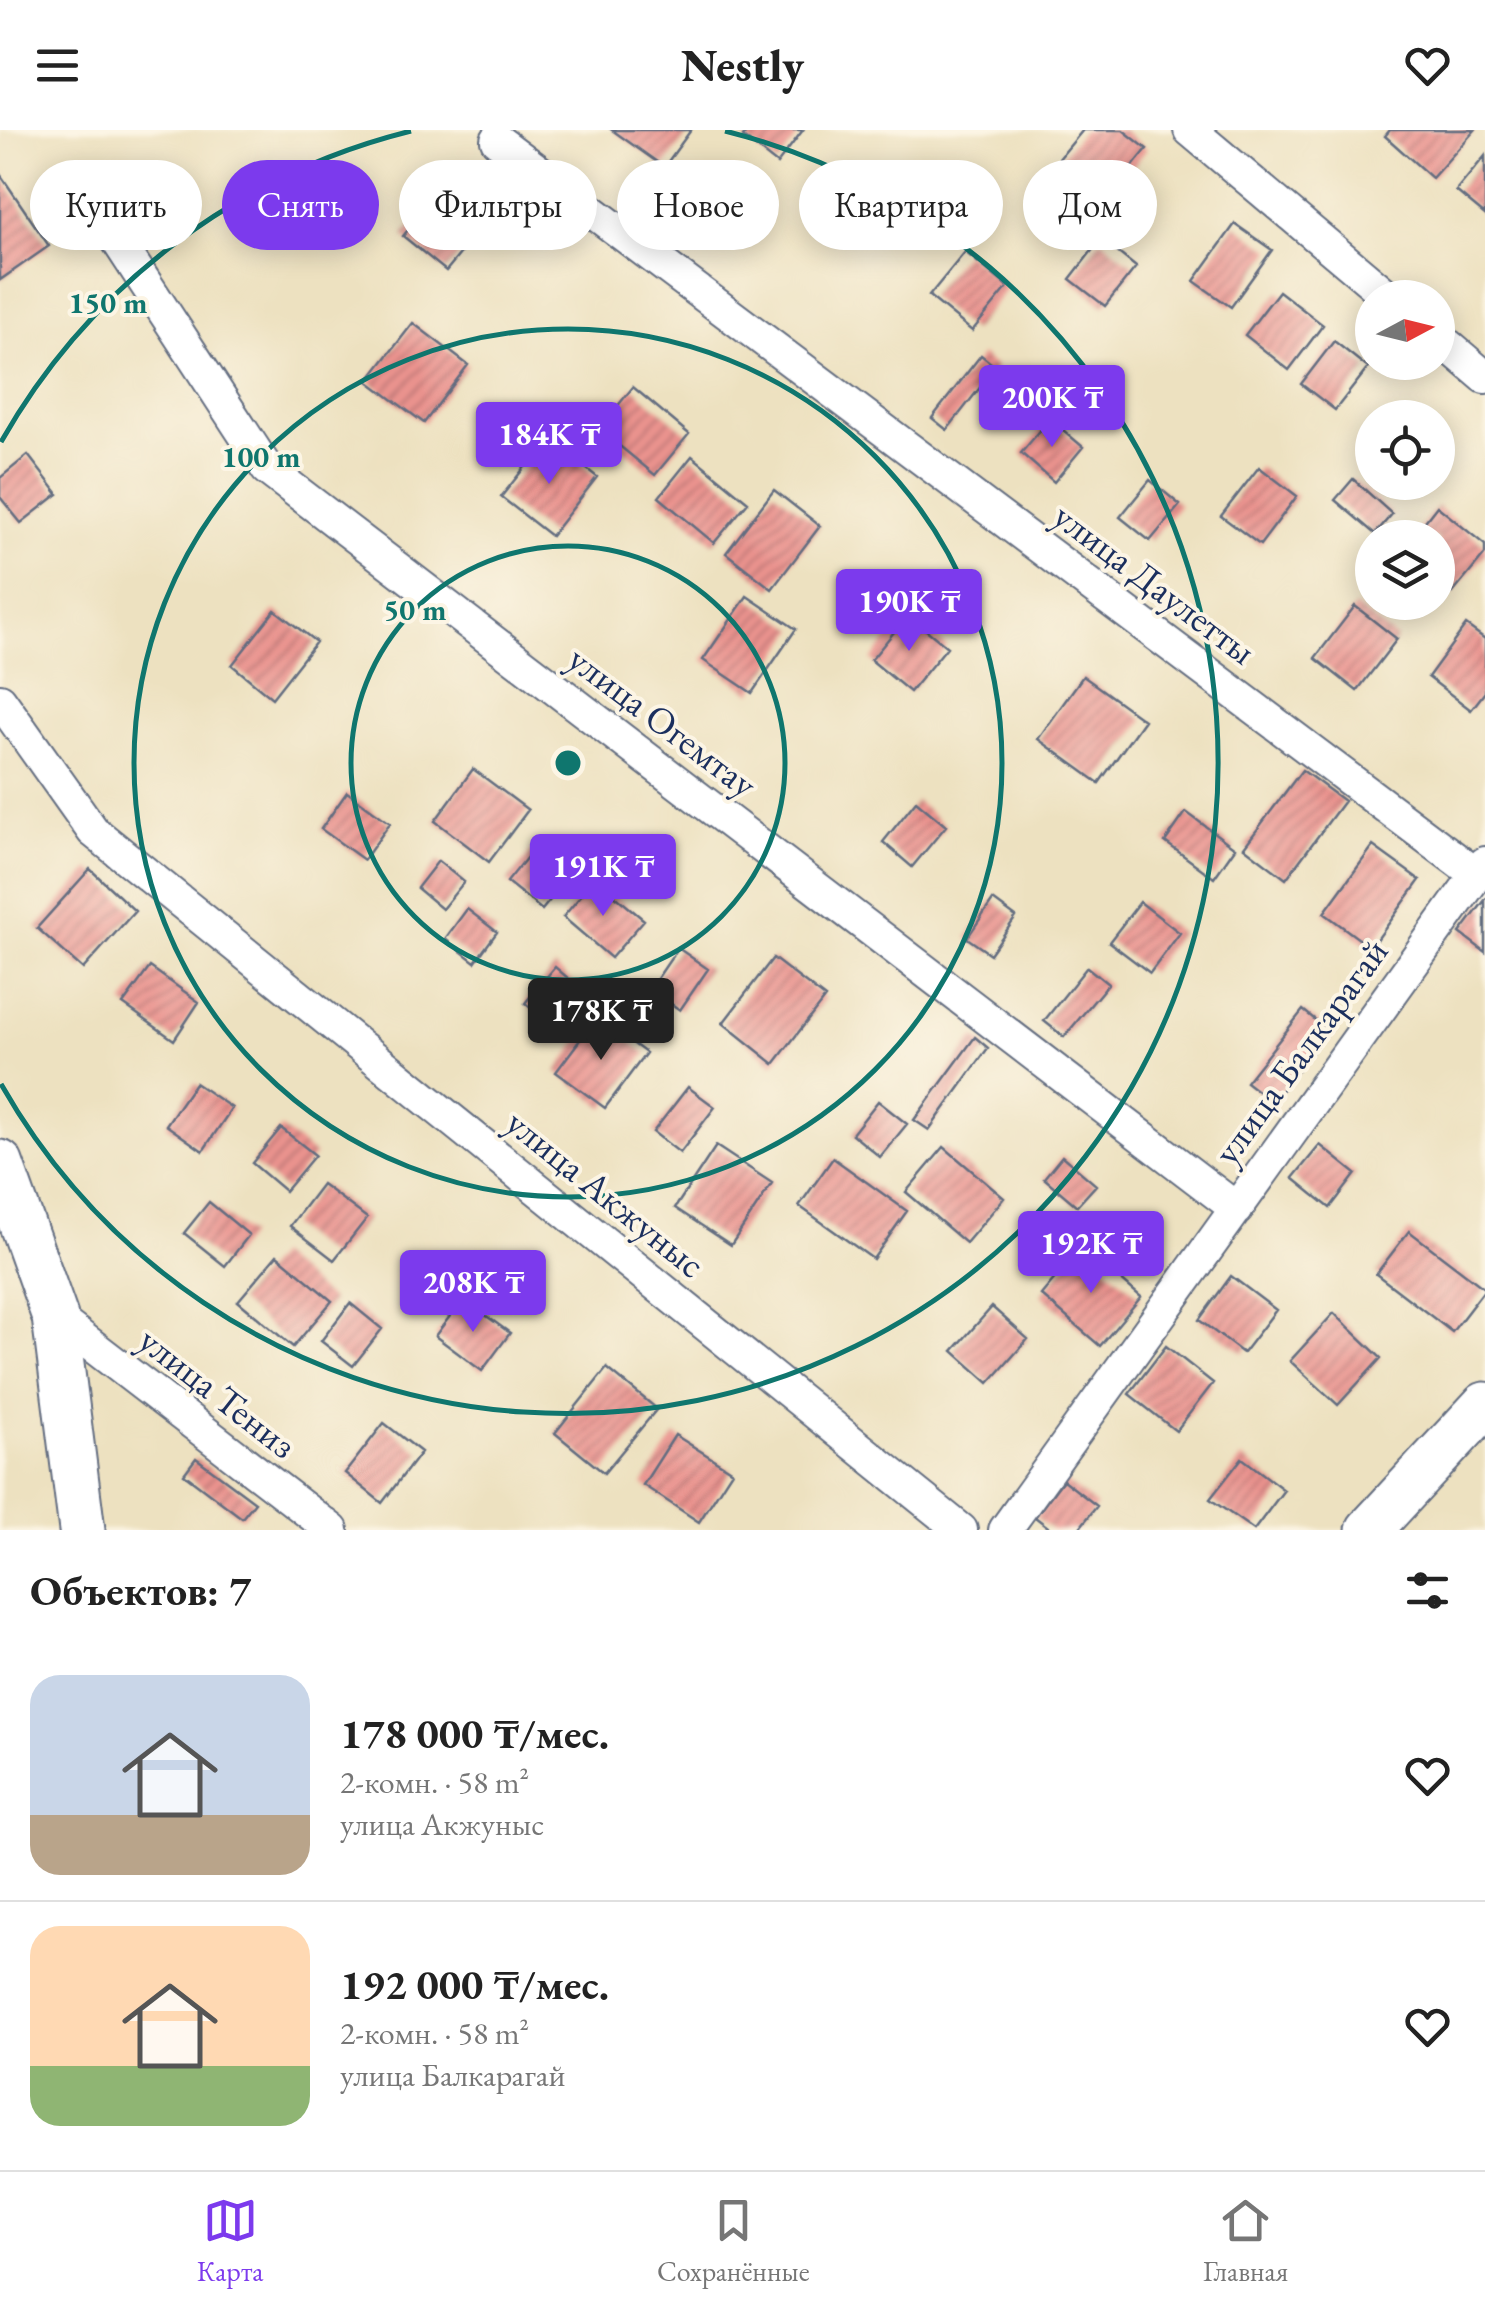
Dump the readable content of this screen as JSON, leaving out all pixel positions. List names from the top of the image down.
{
  "streets": {
    "street": [
      "улица Даулетты",
      "улица Огемтау",
      "улица Балкарагай",
      "улица Акжуныс",
      "улица Тениз"
    ]
  },
  "crossings": [
    ["улица Даулетты", "улица Балкарагай"],
    ["улица Огемтау", "улица Балкарагай"]
  ],
  "north": "right",
  "page": {
    "header": "Nestly",
    "chip": [
      "Купить",
      "Снять",
      "Фильтры",
      "Новое",
      "Квартира",
      "Дом"
    ],
    "price": [
      "200K ₸",
      "184K ₸",
      "190K ₸",
      "191K ₸",
      "178K ₸",
      "192K ₸",
      "208K ₸"
    ],
    "heading": "Объектов: 7",
    "list": [
      {
        "name": "178 000 ₸/мес.",
        "note": "2-комн. · 58 m² · улица Акжуныс"
      },
      {
        "name": "192 000 ₸/мес.",
        "note": "2-комн. · 58 m² · улица Балкарагай"
      }
    ],
    "tabs": ["Карта", "Сохранённые", "Главная"]
  },
  "rings": ["150 m", "100 m", "50 m"]
}
